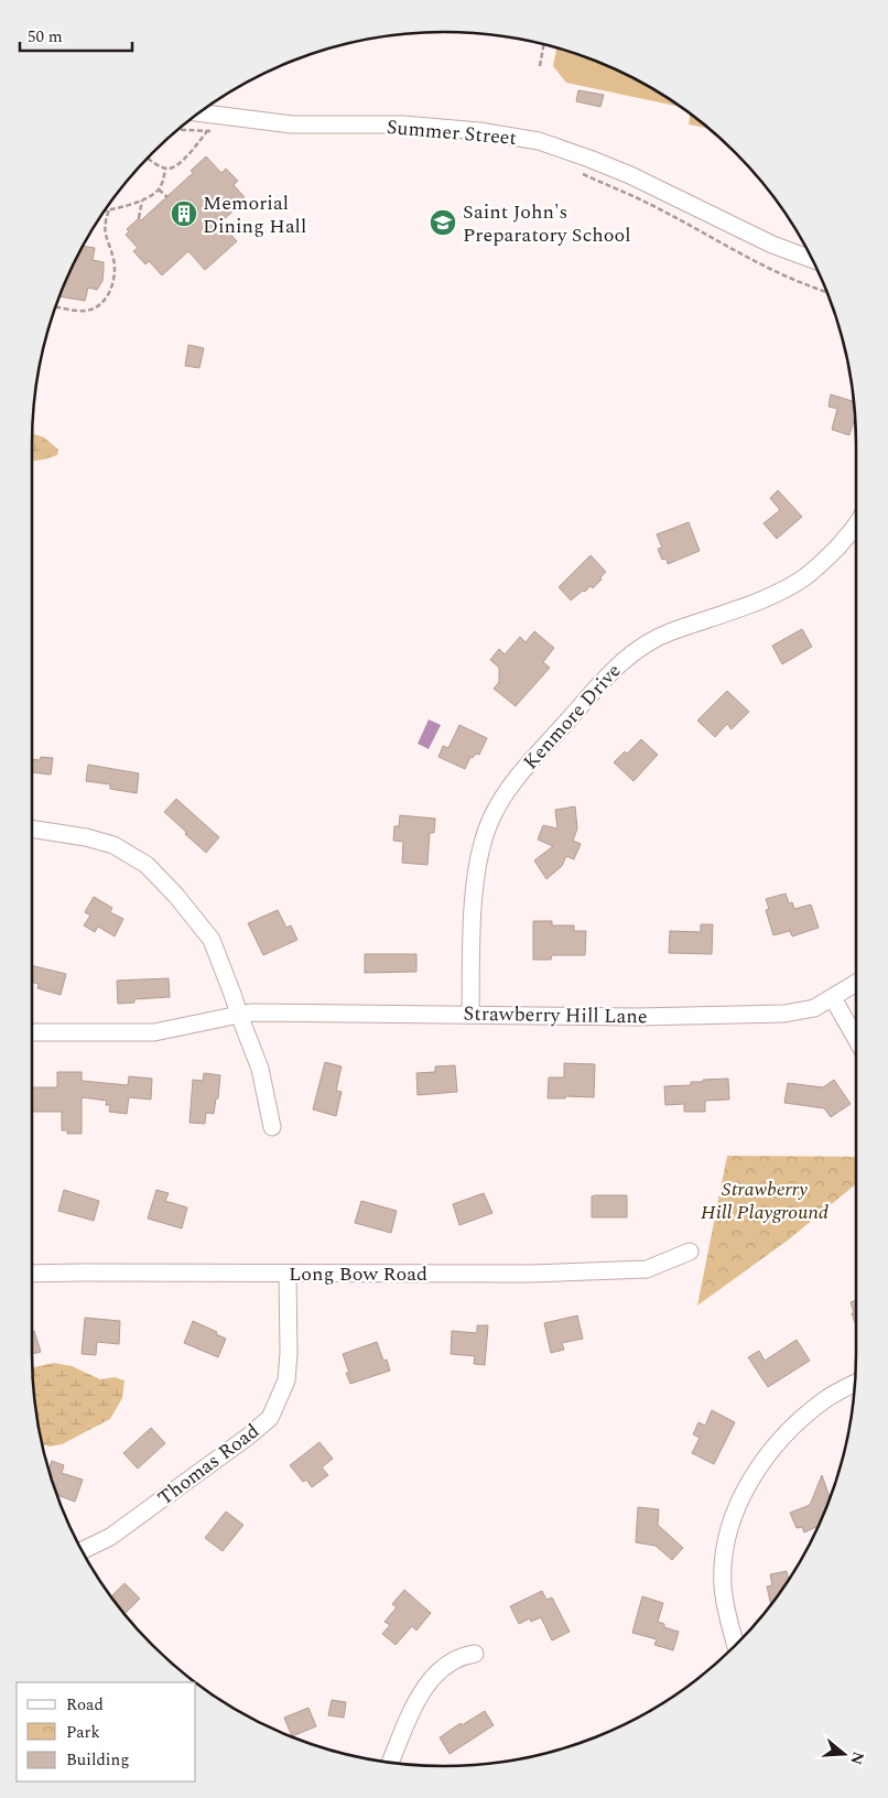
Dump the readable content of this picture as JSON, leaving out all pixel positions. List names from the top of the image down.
{
  "streets": {
    "street": [
      "Summer Street",
      "Kenmore Drive",
      "Strawberry Hill Lane",
      "Long Bow Road",
      "Thomas Road"
    ]
  },
  "crossings": [
    ["Kenmore Drive", "Strawberry Hill Lane"],
    ["Long Bow Road", "Thomas Road"]
  ],
  "parks": ["Strawberry Hill Playground"],
  "places": {
    "building": ["Memorial Dining Hall"],
    "school or university": ["Saint John's Preparatory School"]
  },
  "legend": ["Road", "Park", "Building"],
  "scale_bar": "50 m",
  "north": "right"
}
